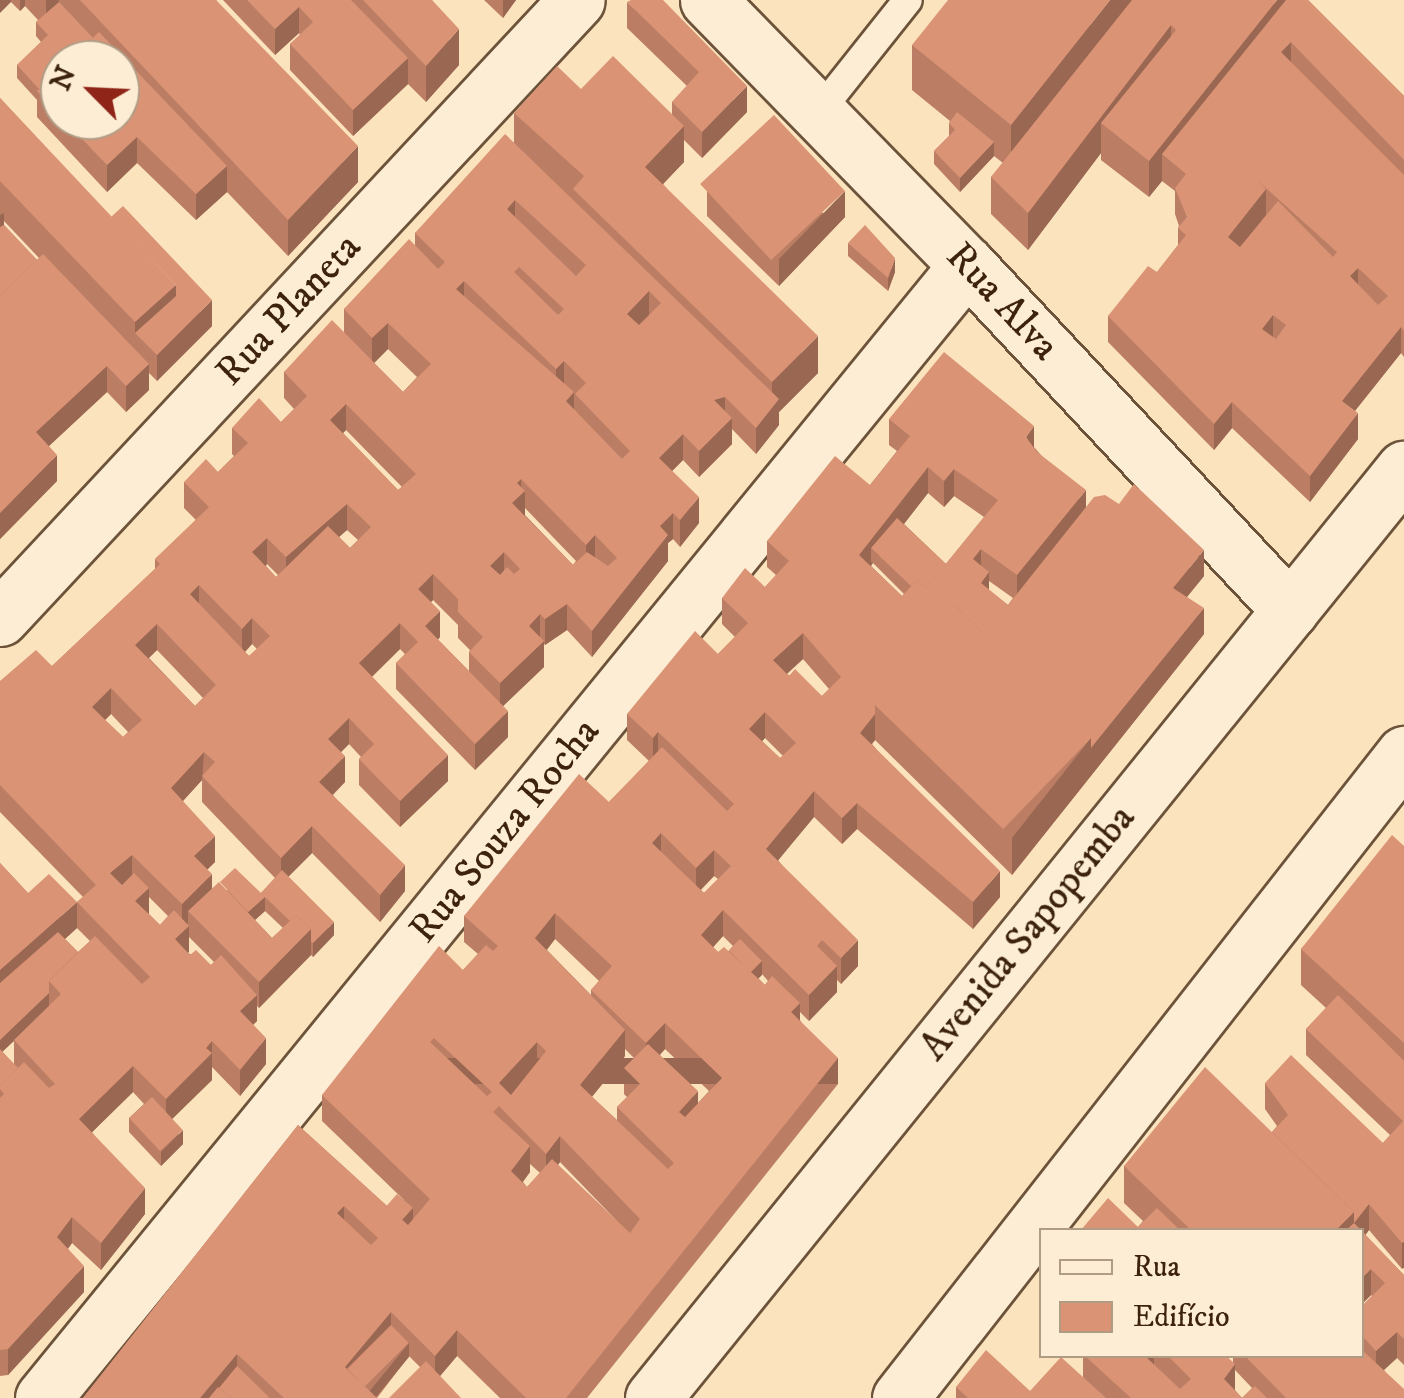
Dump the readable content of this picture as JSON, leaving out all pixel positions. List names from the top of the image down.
{
  "streets": {
    "street": [
      "Rua Alva",
      "Rua Planeta",
      "Rua Souza Rocha",
      "Avenida Sapopemba"
    ]
  },
  "crossings": [
    ["Rua Alva", "Rua Souza Rocha"],
    ["Rua Alva", "Avenida Sapopemba"]
  ],
  "legend": ["Rua", "Edifício"],
  "north": "top left"
}
